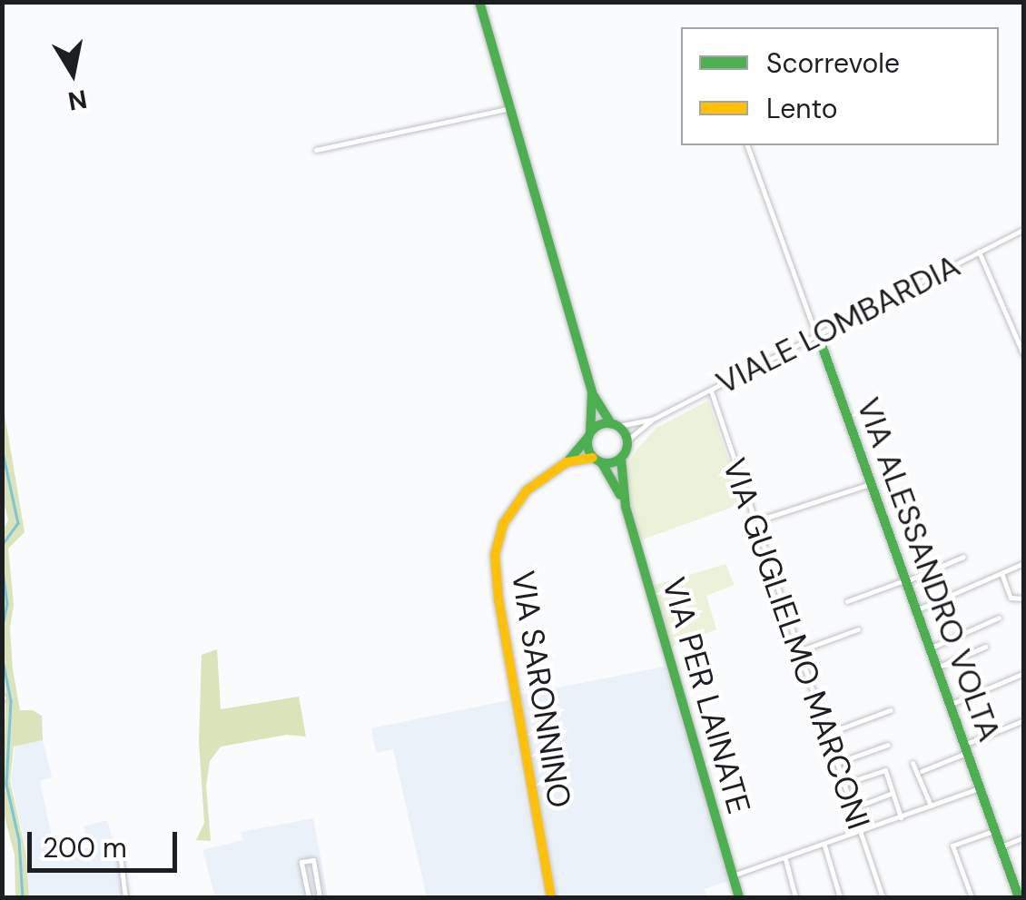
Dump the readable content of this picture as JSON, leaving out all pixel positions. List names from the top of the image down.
{
  "streets": {
    "main road": ["VIA ALESSANDRO VOLTA", "VIA SARONNINO", "VIA PER LAINATE"],
    "street": ["VIALE LOMBARDIA", "VIA GUGLIELMO MARCONI"]
  },
  "crossings": [
    ["VIALE LOMBARDIA", "VIA ALESSANDRO VOLTA"],
    ["VIALE LOMBARDIA", "VIA GUGLIELMO MARCONI"],
    ["VIALE LOMBARDIA", "VIA SARONNINO"],
    ["VIALE LOMBARDIA", "VIA PER LAINATE"],
    ["VIA SARONNINO", "VIA PER LAINATE"]
  ],
  "legend": ["Scorrevole", "Lento"],
  "scale_bar": "200 m",
  "north": "bottom"
}
